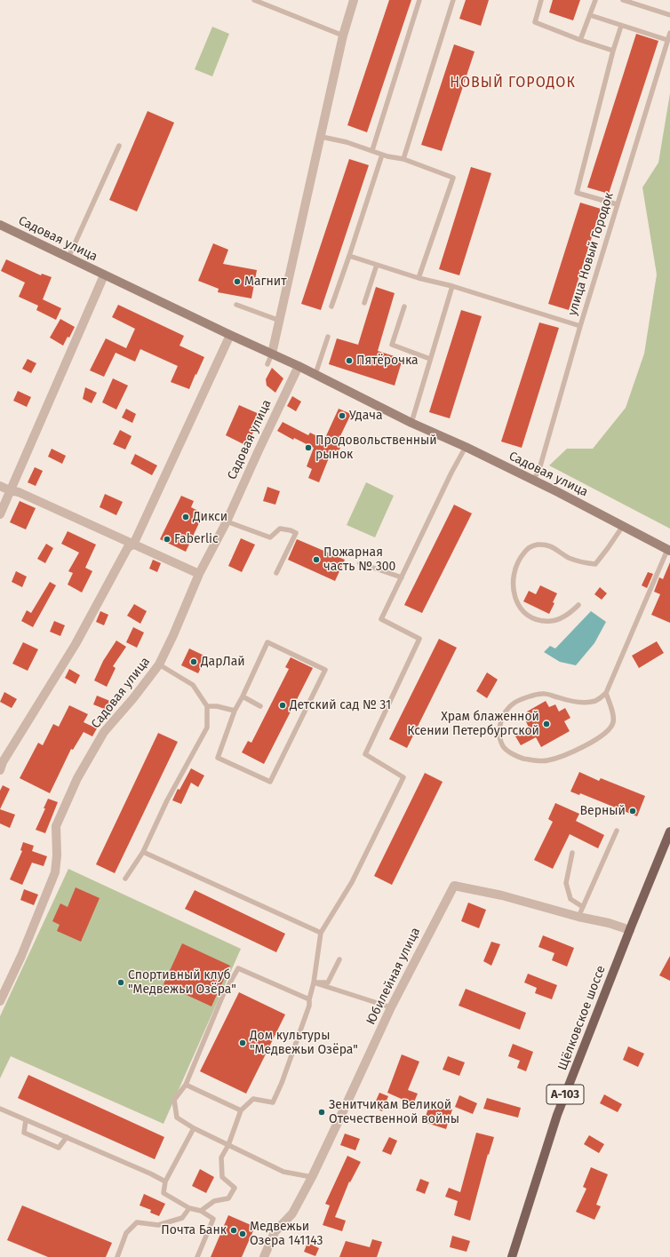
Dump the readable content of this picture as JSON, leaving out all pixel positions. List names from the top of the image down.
{
  "streets": {
    "main road": ["Щёлковское шоссе", "А-103"],
    "street": ["Садовая улица", "Юбилейная улица"],
    "lane": ["улица Новый Городок"]
  },
  "crossings": [
    ["Садовая улица", "улица Новый Городок"],
    ["Юбилейная улица", "Щёлковское шоссе"]
  ],
  "districts": ["НОВЫЙ ГОРОДОК"],
  "places": [
    "Магнит",
    "Пятёрочка",
    "Удача",
    "Продовольственный рынок",
    "Дикси",
    "Faberlic",
    "Пожарная часть № 300",
    "ДарЛай",
    "Детский сад № 31",
    "Храм блаженной Ксении Петербургской",
    "Верный",
    "Спортивный клуб \"Медвежьи Озёра\"",
    "Дом культуры \"Медвежьи Озёра\"",
    "Зенитчикам Великой Отечественной войны",
    "Почта Банк",
    "Медвежьи Озера 141143"
  ]
}
